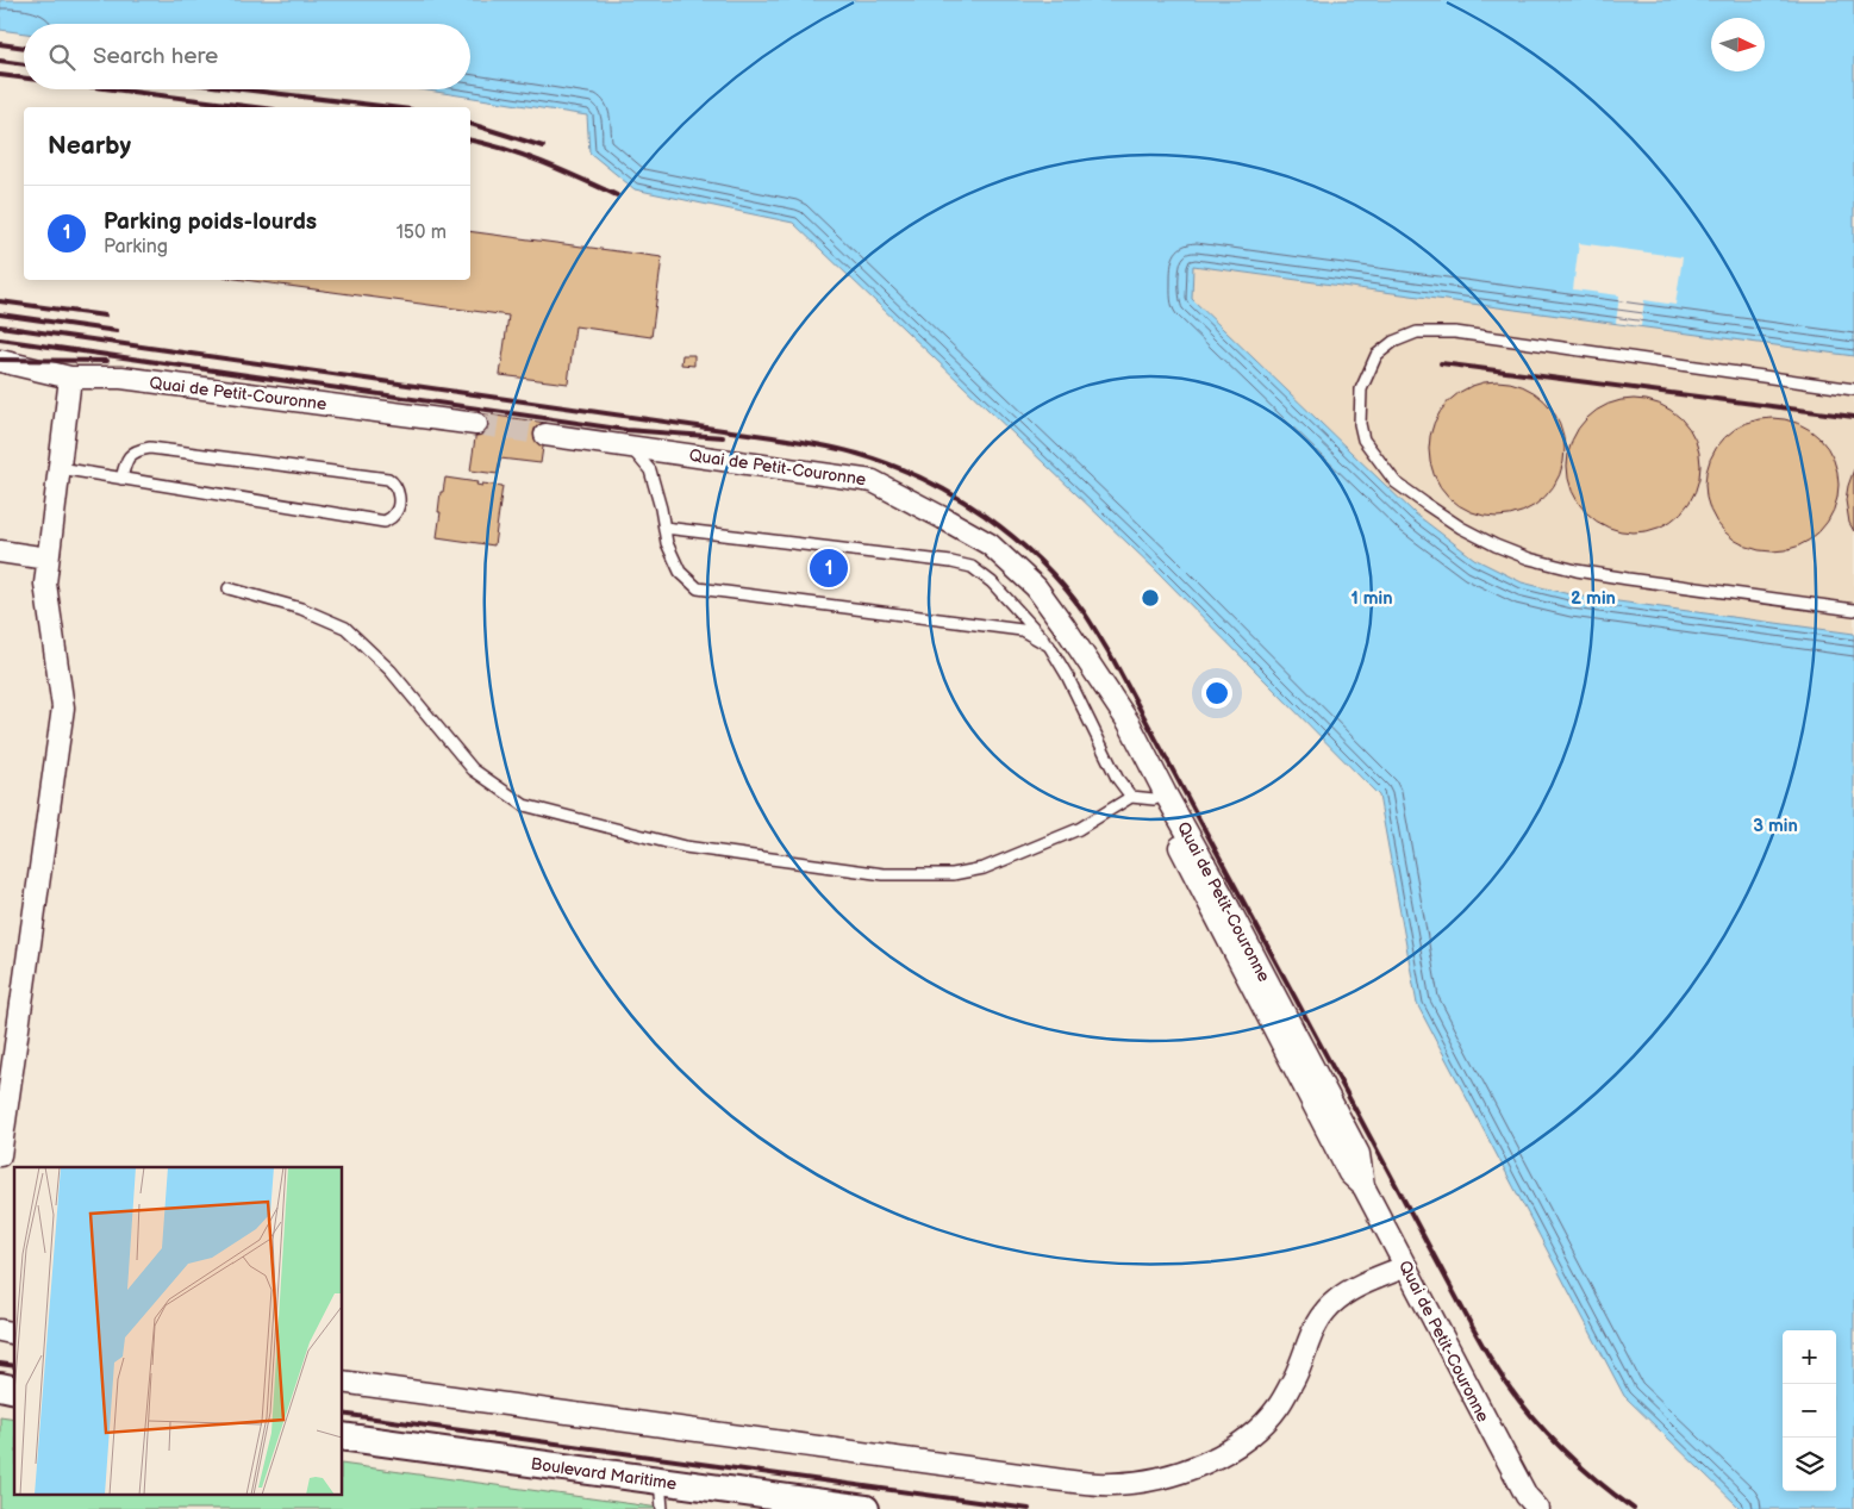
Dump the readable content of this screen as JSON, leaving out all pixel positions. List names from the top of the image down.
{
  "streets": {
    "street": ["Quai de Petit-Couronne", "Boulevard Maritime"]
  },
  "north": "right",
  "page": {
    "search": "Search here",
    "heading": "Nearby",
    "list": [
      {
        "mark": "1",
        "name": "Parking poids-lourds",
        "note": "Parking",
        "value": "150 m"
      }
    ],
    "pins": "1",
    "map_buttons": ["+", "−"]
  },
  "rings": ["1 min", "2 min", "3 min"]
}
